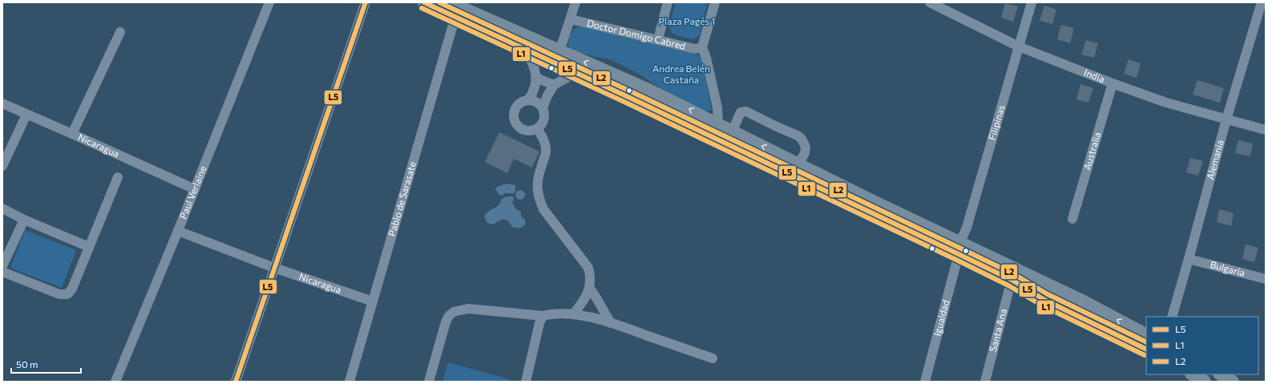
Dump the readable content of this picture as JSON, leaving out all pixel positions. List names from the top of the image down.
{
  "streets": {
    "street": [
      "Doctor Domigo Cabred",
      "India",
      "Filipinas",
      "Nicaragua",
      "Australia",
      "Alemania",
      "Paul Verlaine",
      "Pablo de Sarasate",
      "Bulgaria",
      "Igualdad",
      "Santa Ana"
    ]
  },
  "crossings": [
    ["India", "Filipinas"],
    ["India", "Australia"],
    ["India", "Alemania"],
    ["Filipinas", "Igualdad"],
    ["Nicaragua", "Paul Verlaine"],
    ["Nicaragua", "Pablo de Sarasate"],
    ["Alemania", "Bulgaria"]
  ],
  "parks": ["Plaza Pagés 1", "Andrea Belén Castaña"],
  "lines": ["transit line L5", "transit line L2", "transit line L1"],
  "legend": ["L5", "L1", "L2"],
  "scale_bar": "50 m"
}
